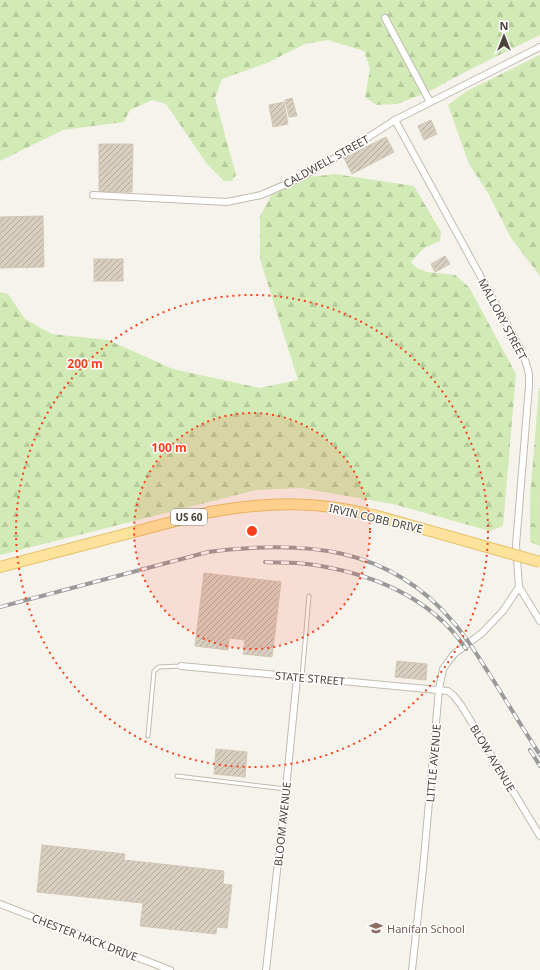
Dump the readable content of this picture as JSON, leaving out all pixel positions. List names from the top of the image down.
{
  "streets": {
    "main road": ["US 60", "IRVIN COBB DRIVE"],
    "street": [
      "CALDWELL STREET",
      "MALLORY STREET",
      "STATE STREET",
      "BLOW AVENUE",
      "LITTLE AVENUE",
      "BLOOM AVENUE",
      "CHESTER HACK DRIVE"
    ]
  },
  "crossings": [
    ["CALDWELL STREET", "MALLORY STREET"],
    ["MALLORY STREET", "LITTLE AVENUE"],
    ["STATE STREET", "BLOW AVENUE"],
    ["STATE STREET", "LITTLE AVENUE"],
    ["STATE STREET", "BLOOM AVENUE"],
    ["BLOW AVENUE", "LITTLE AVENUE"]
  ],
  "places": {
    "school or university": ["Hanifan School"]
  },
  "north": "top",
  "rings": ["200 m", "100 m"]
}
